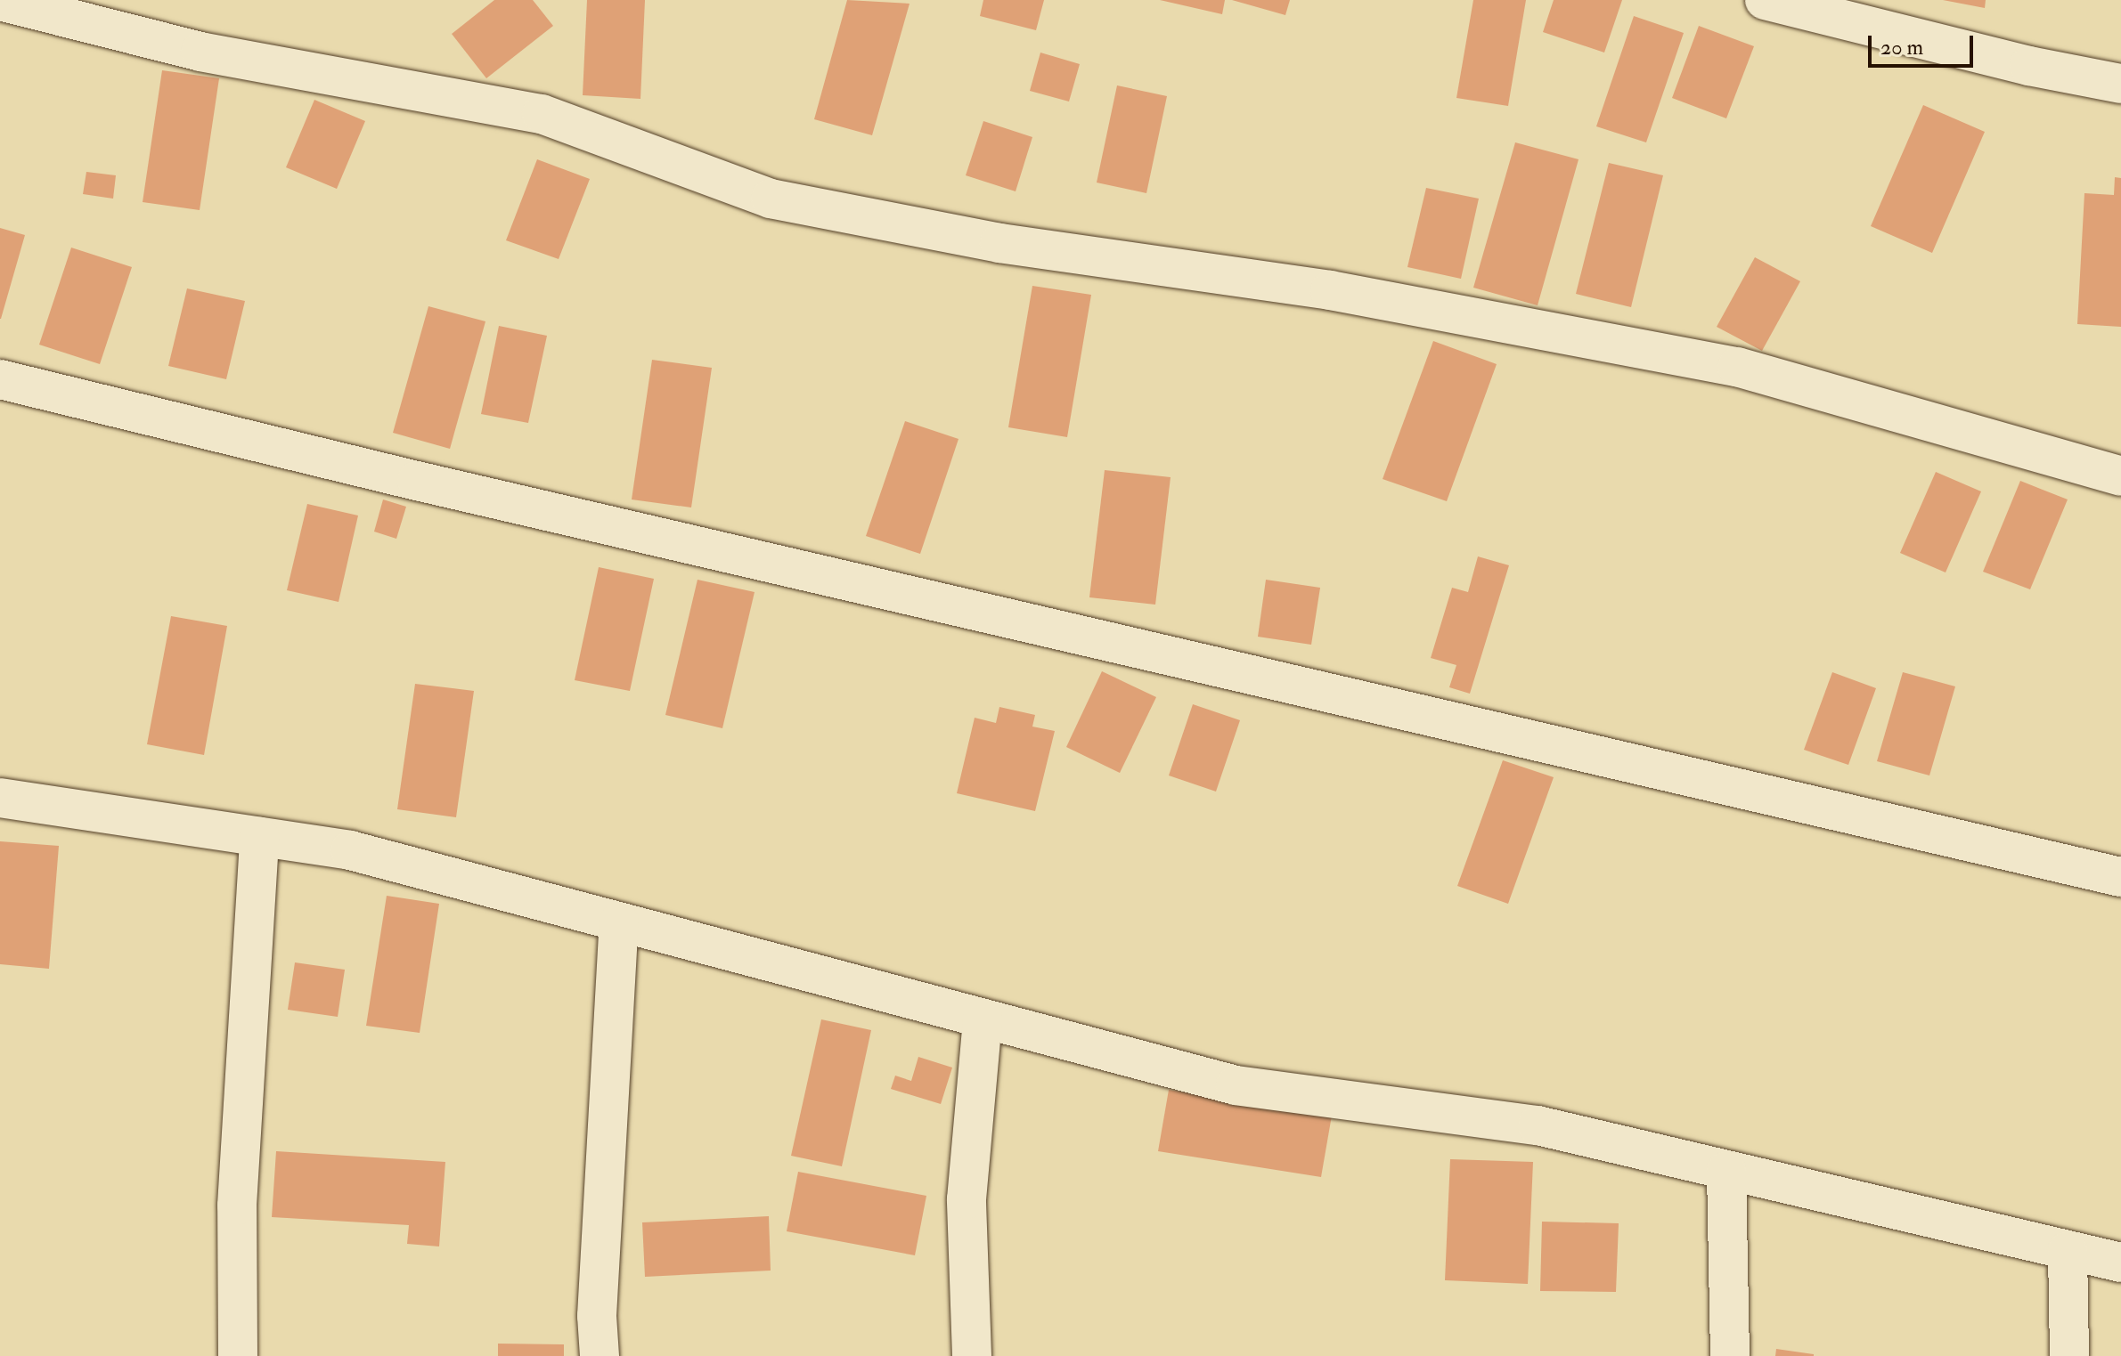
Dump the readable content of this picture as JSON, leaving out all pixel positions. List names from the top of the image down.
{
  "scale_bar": "20 m"
}
